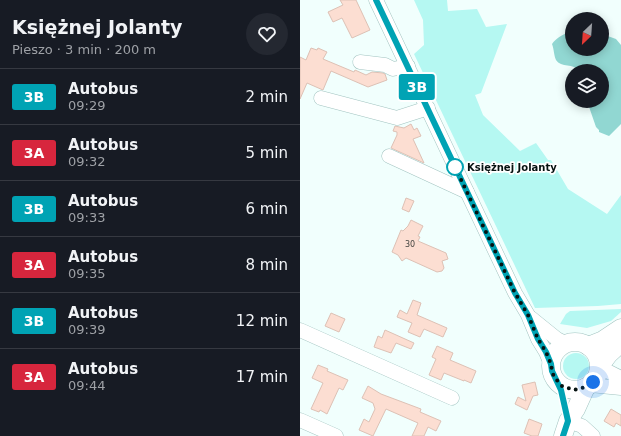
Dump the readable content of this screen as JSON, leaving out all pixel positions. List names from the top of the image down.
{
  "places": ["Księżnej Jolanty"],
  "lines": ["bus line 3B"],
  "house_numbers": ["30"],
  "north": "bottom left",
  "page": {
    "heading": ["Księżnej Jolanty", "Pieszo · 3 min · 200 m"],
    "on_map": "3B",
    "list": [
      {
        "mark": "3B",
        "name": "Autobus",
        "note": "09:29",
        "value": "2 min"
      },
      {
        "mark": "3A",
        "name": "Autobus",
        "note": "09:32",
        "value": "5 min"
      },
      {
        "mark": "3B",
        "name": "Autobus",
        "note": "09:33",
        "value": "6 min"
      },
      {
        "mark": "3A",
        "name": "Autobus",
        "note": "09:35",
        "value": "8 min"
      },
      {
        "mark": "3B",
        "name": "Autobus",
        "note": "09:39",
        "value": "12 min"
      },
      {
        "mark": "3A",
        "name": "Autobus",
        "note": "09:44",
        "value": "17 min"
      }
    ]
  }
}
